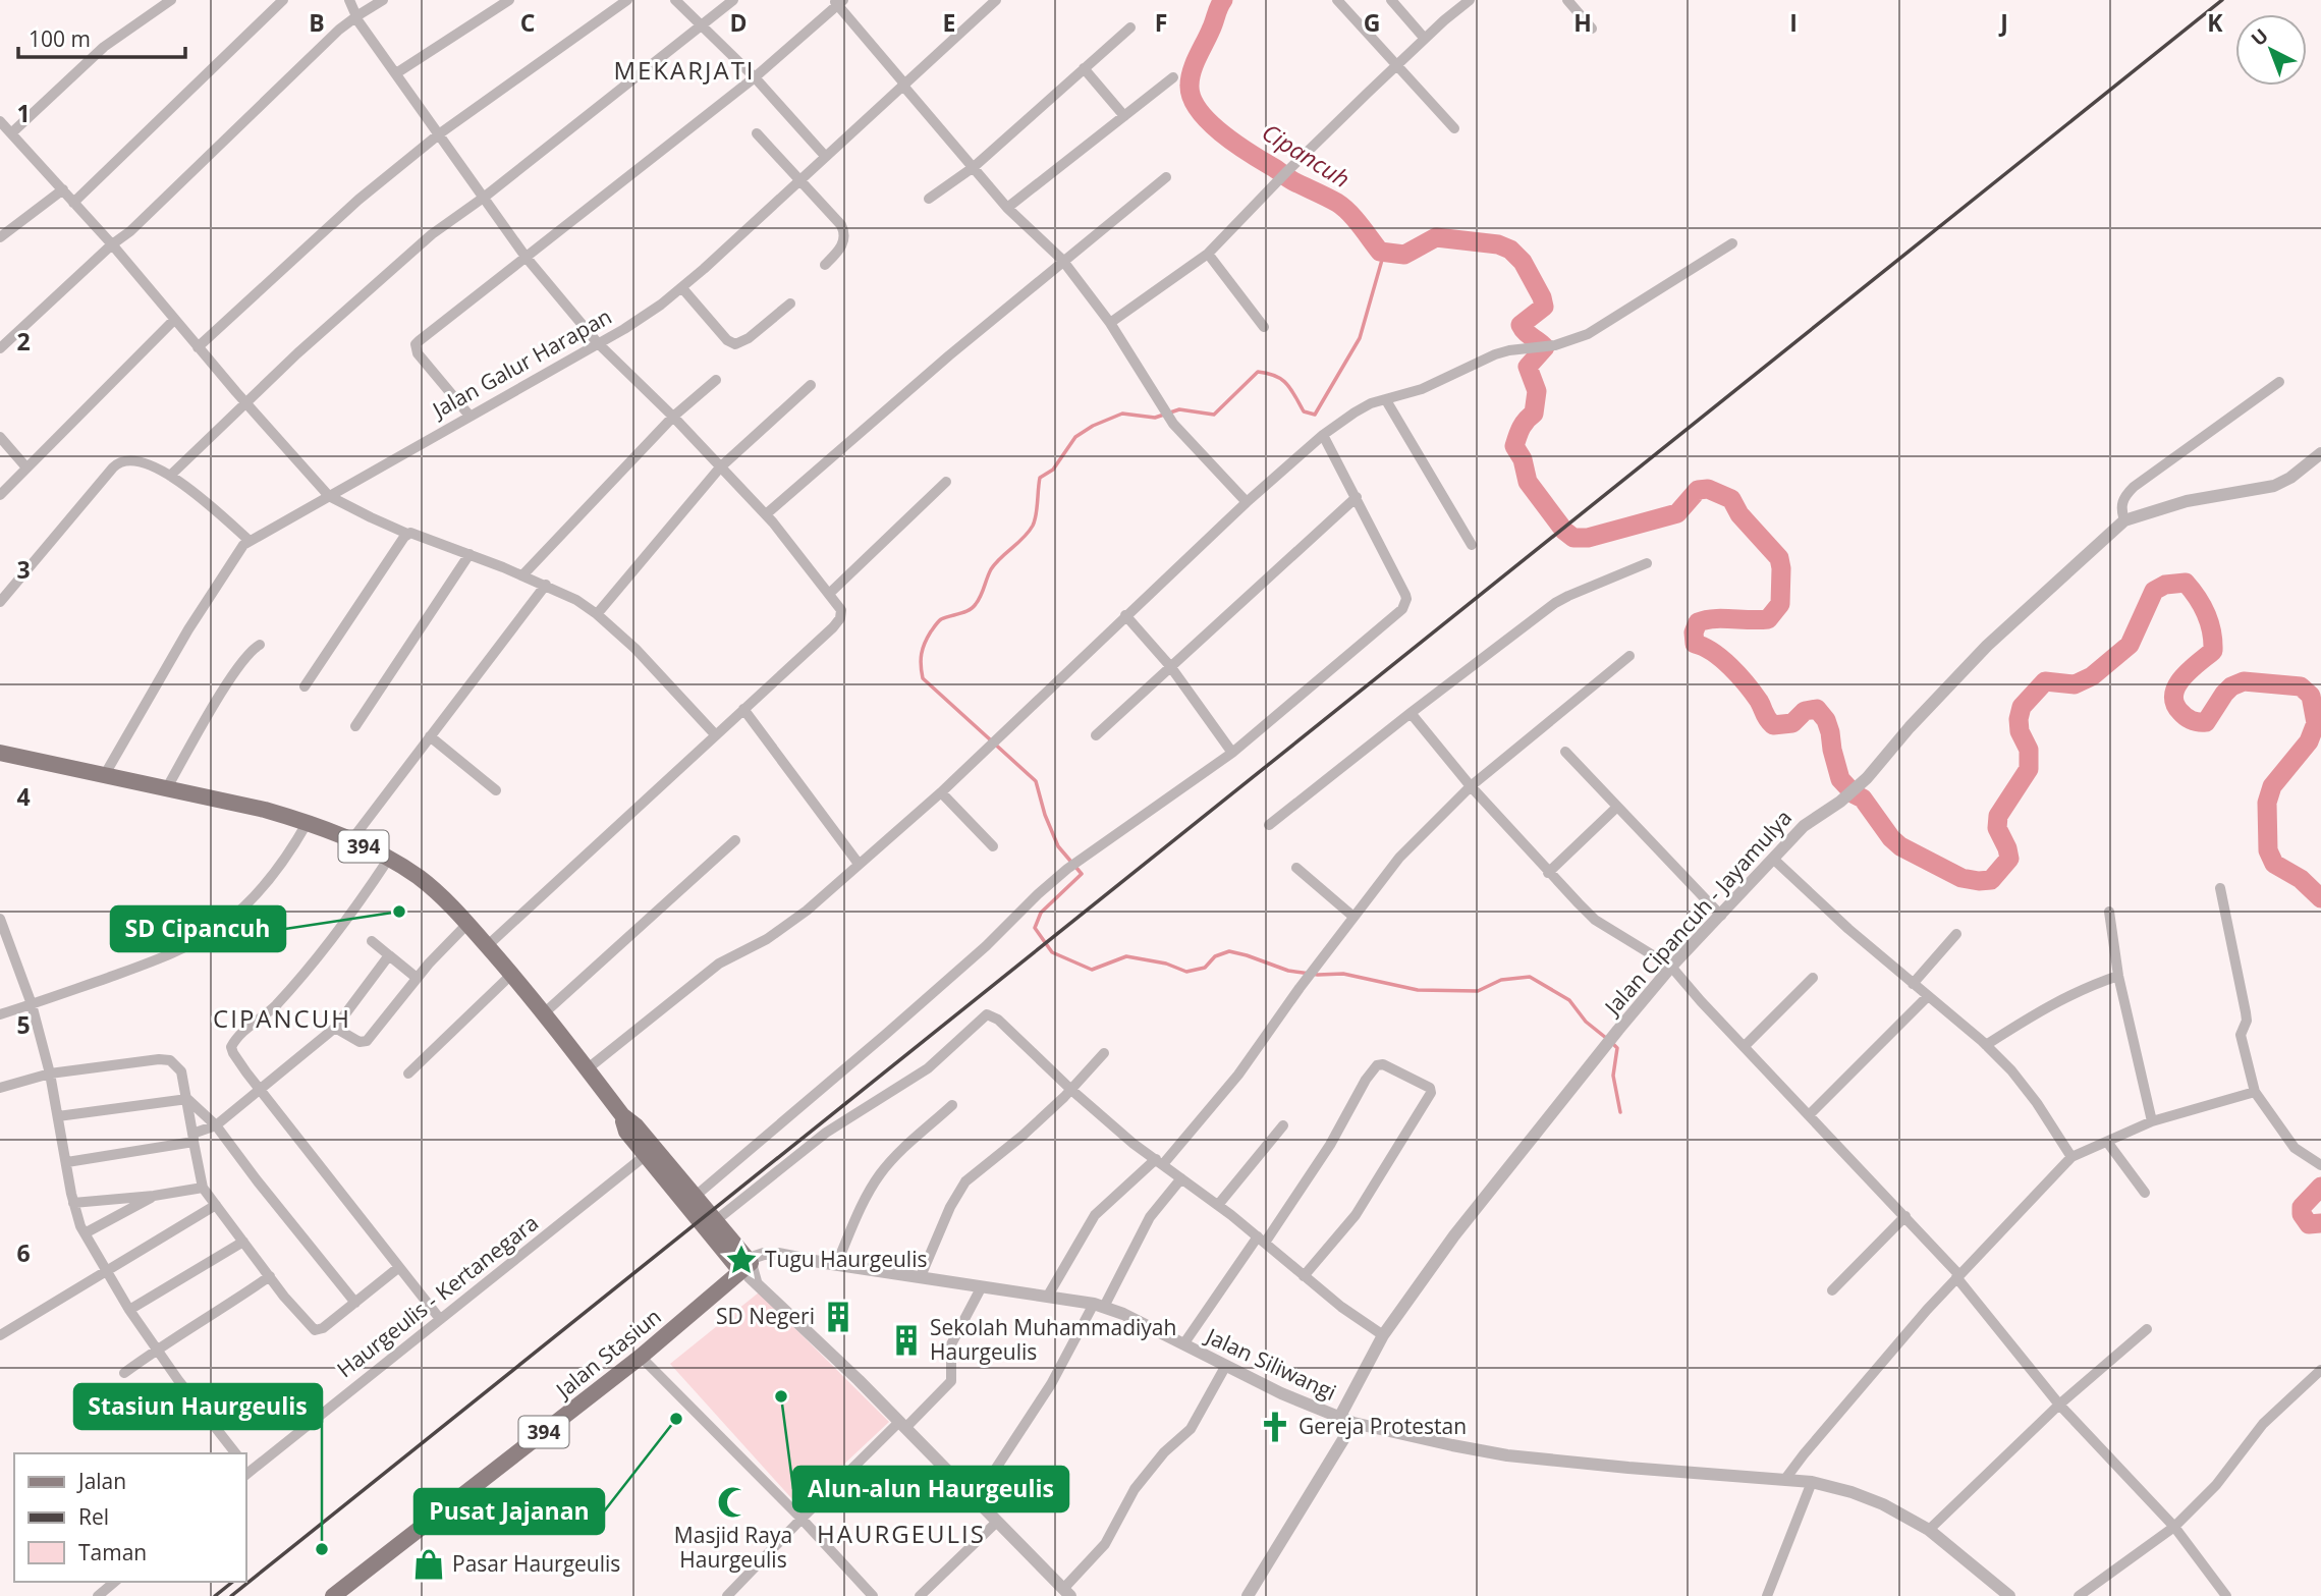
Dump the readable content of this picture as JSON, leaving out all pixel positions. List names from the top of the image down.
{
  "streets": {
    "main road": ["394", "Jalan Stasiun"],
    "street": [
      "Jalan Galur Harapan",
      "Jalan Cipancuh - Jayamulya",
      "Haurgeulis - Kertanegara",
      "Jalan Siliwangi"
    ]
  },
  "crossings": [
    ["Jalan Galur Harapan", "394"],
    ["394", "Haurgeulis - Kertanegara"],
    ["394", "Jalan Stasiun"],
    ["394", "Jalan Siliwangi"],
    ["Jalan Cipancuh - Jayamulya", "Jalan Siliwangi"],
    ["Jalan Stasiun", "Jalan Siliwangi"]
  ],
  "districts": ["MEKARJATI", "CIPANCUH", "HAURGEULIS"],
  "water": ["Cipancuh"],
  "places": {
    "other": [
      "SD Cipancuh",
      "Alun-alun Haurgeulis",
      "Pusat Jajanan",
      "Stasiun Haurgeulis"
    ],
    "place": ["Tugu Haurgeulis"],
    "building": ["SD Negeri", "Sekolah Muhammadiyah Haurgeulis"],
    "church": ["Gereja Protestan"],
    "mosque": ["Masjid Raya Haurgeulis"],
    "shop": ["Pasar Haurgeulis"]
  },
  "legend": ["Jalan", "Rel", "Taman"],
  "scale_bar": "100 m",
  "north": "top left",
  "grid": {
    "columns": [
      "B",
      "C",
      "D",
      "E",
      "F",
      "G",
      "H",
      "I",
      "J",
      "K"
    ],
    "rows": [
      "1",
      "2",
      "3",
      "4",
      "5",
      "6"
    ]
  }
}
